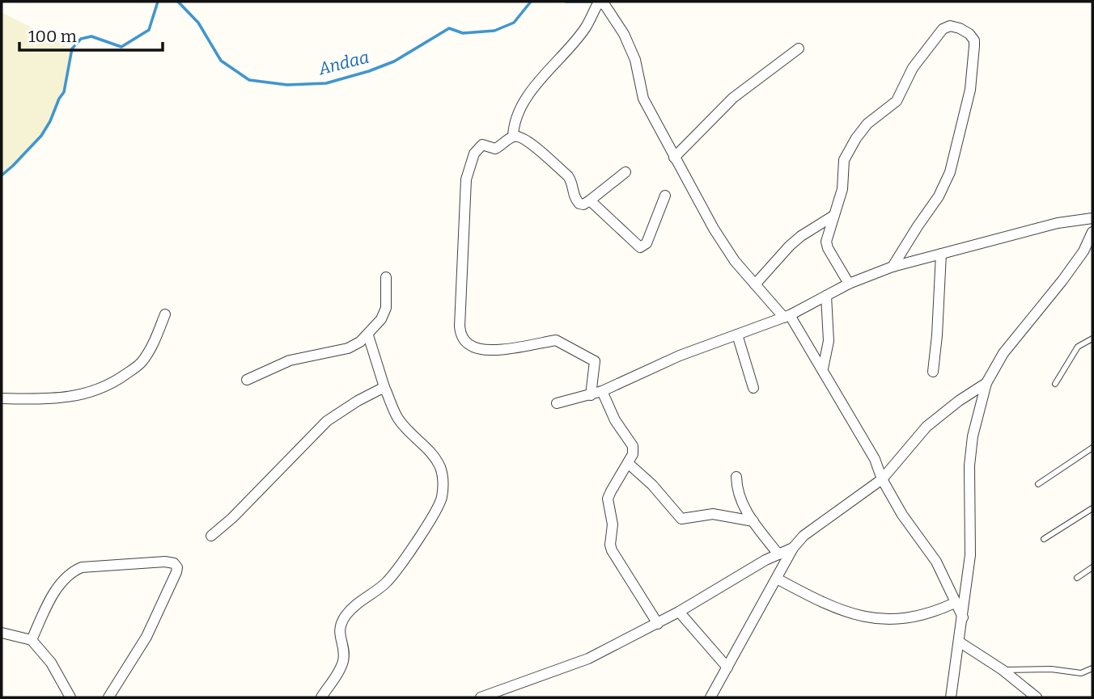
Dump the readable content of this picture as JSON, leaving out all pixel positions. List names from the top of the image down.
{
  "water": ["Andaa"],
  "scale_bar": "100 m"
}
